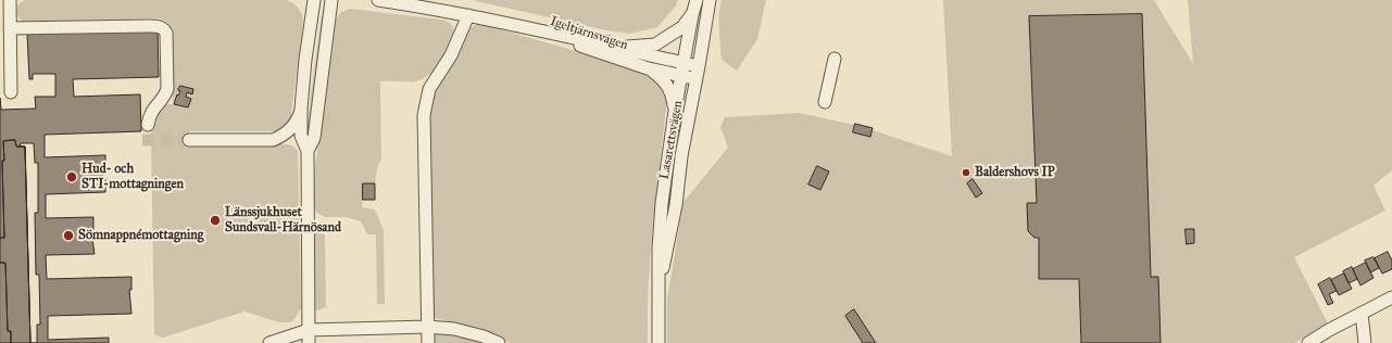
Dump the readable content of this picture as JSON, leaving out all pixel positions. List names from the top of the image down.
{
  "streets": {
    "street": ["Igeltjärnsvägen", "Lasarettsvägen"]
  },
  "crossings": [
    ["Igeltjärnsvägen", "Lasarettsvägen"]
  ],
  "places": [
    "Baldershovs IP",
    "Hud- och STI-mottagningen",
    "Länssjukhuset Sundsvall-Härnösand",
    "Sömnappnémottagning"
  ]
}
